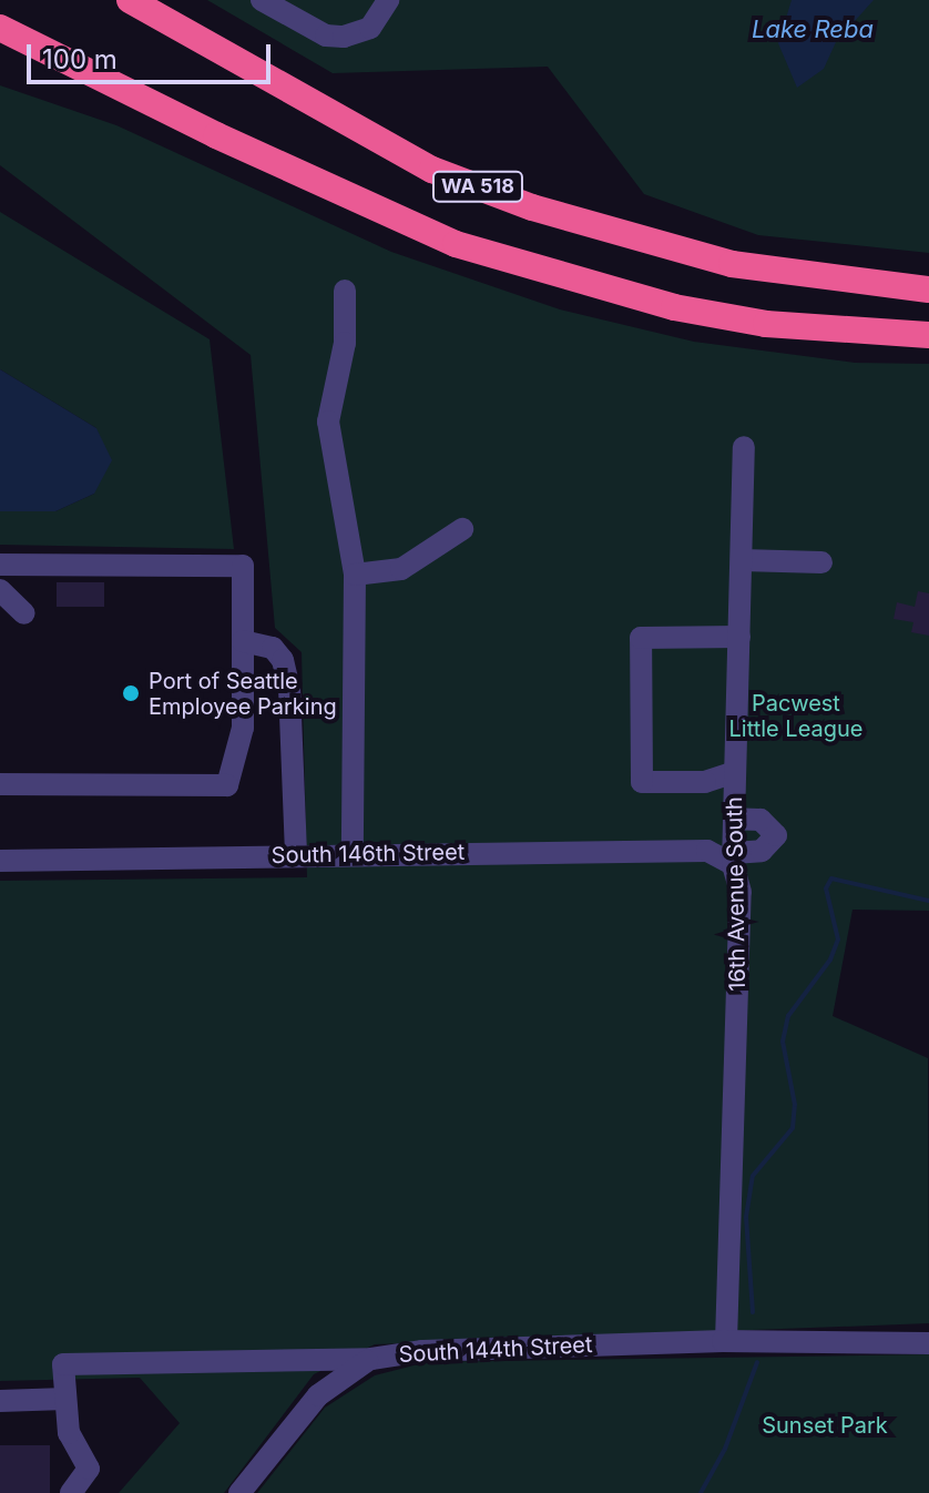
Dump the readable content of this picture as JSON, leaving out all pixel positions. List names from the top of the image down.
{
  "streets": {
    "highway": ["WA 518"],
    "street": ["South 146th Street", "16th Avenue South", "South 144th Street"]
  },
  "crossings": [
    ["South 146th Street", "16th Avenue South"],
    ["16th Avenue South", "South 144th Street"]
  ],
  "water": ["Lake Reba"],
  "parks": ["Pacwest Little League", "Sunset Park"],
  "places": ["Port of Seattle Employee Parking"],
  "scale_bar": "100 m"
}
